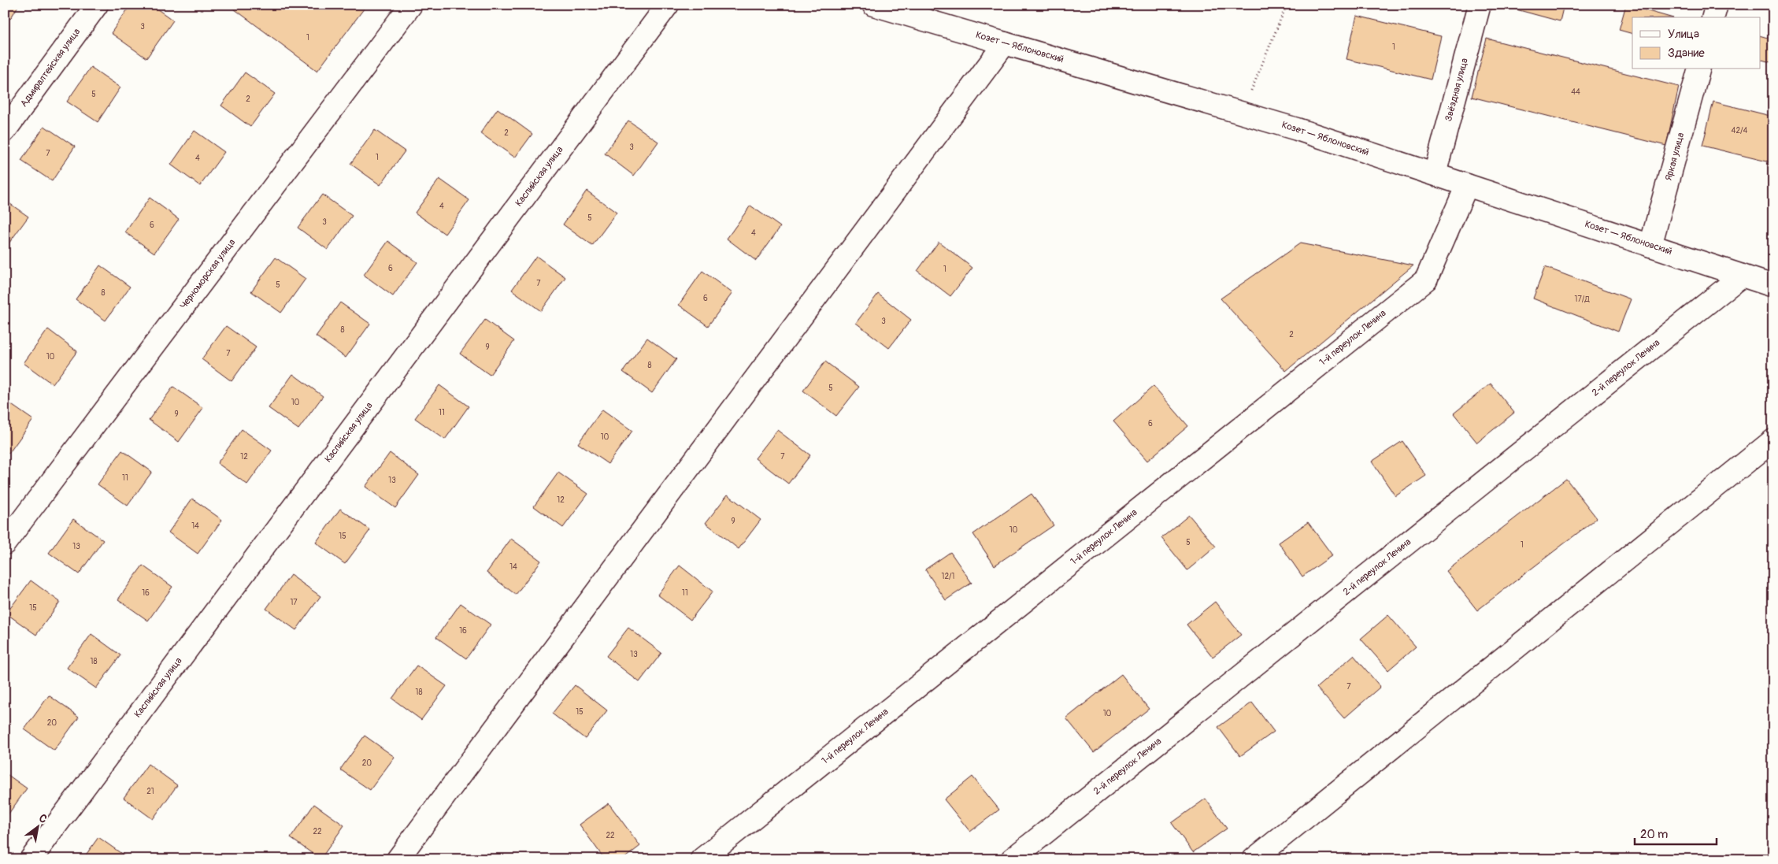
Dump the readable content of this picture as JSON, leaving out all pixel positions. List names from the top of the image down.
{
  "streets": {
    "street": [
      "Козет — Яблоновский",
      "Адмиралтейская улица",
      "Звёздная улица",
      "Яркая улица",
      "Каспийская улица",
      "Черноморская улица",
      "1-й переулок Ленина",
      "2-й переулок Ленина"
    ]
  },
  "crossings": [
    ["Козет — Яблоновский", "Звёздная улица"],
    ["Козет — Яблоновский", "Яркая улица"],
    ["Козет — Яблоновский", "1-й переулок Ленина"],
    ["Козет — Яблоновский", "2-й переулок Ленина"]
  ],
  "house_numbers": [
    "3",
    "1",
    "1",
    "44",
    "5",
    "2",
    "42/4",
    "2",
    "3",
    "7",
    "1",
    "4",
    "4",
    "5",
    "3",
    "6",
    "4",
    "6",
    "1",
    "7",
    "5",
    "8",
    "6",
    "17/Д",
    "3",
    "8",
    "2",
    "9",
    "7",
    "10",
    "8",
    "5",
    "10",
    "11",
    "9",
    "6",
    "10",
    "12",
    "7",
    "11",
    "13",
    "12",
    "9",
    "14",
    "10",
    "15",
    "5",
    "1",
    "13",
    "14",
    "12/1",
    "16",
    "11",
    "17",
    "15",
    "16",
    "13",
    "18",
    "7",
    "18",
    "15",
    "10",
    "20",
    "20",
    "21",
    "22",
    "22"
  ],
  "legend": ["Улица", "Здание"],
  "scale_bar": "20 m",
  "north": "top right"
}
